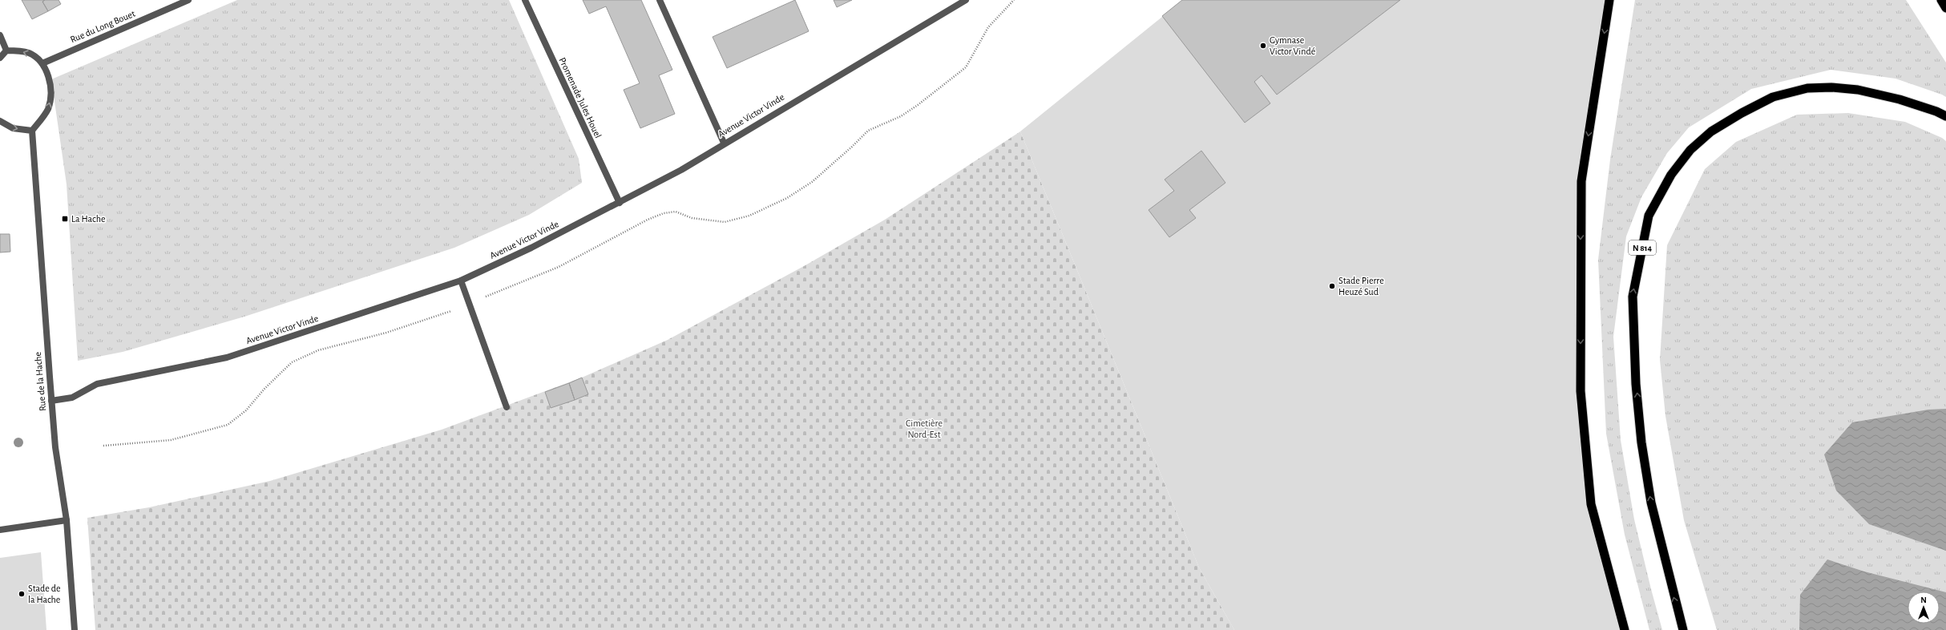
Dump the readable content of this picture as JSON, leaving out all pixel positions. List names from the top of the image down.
{
  "streets": {
    "highway": ["N 814"],
    "street": [
      "Rue du Long Bouet",
      "Promenade Jules Houel",
      "Avenue Victor Vinde",
      "Rue de la Hache"
    ]
  },
  "crossings": [
    ["Promenade Jules Houel", "Avenue Victor Vinde"],
    ["Avenue Victor Vinde", "Rue de la Hache"]
  ],
  "parks": ["Cimetière Nord-Est"],
  "places": {
    "other": ["Gymnase Victor Vindé", "Stade Pierre Heuzé Sud", "Stade de la Hache"],
    "transit": ["La Hache"]
  },
  "north": "top"
}
